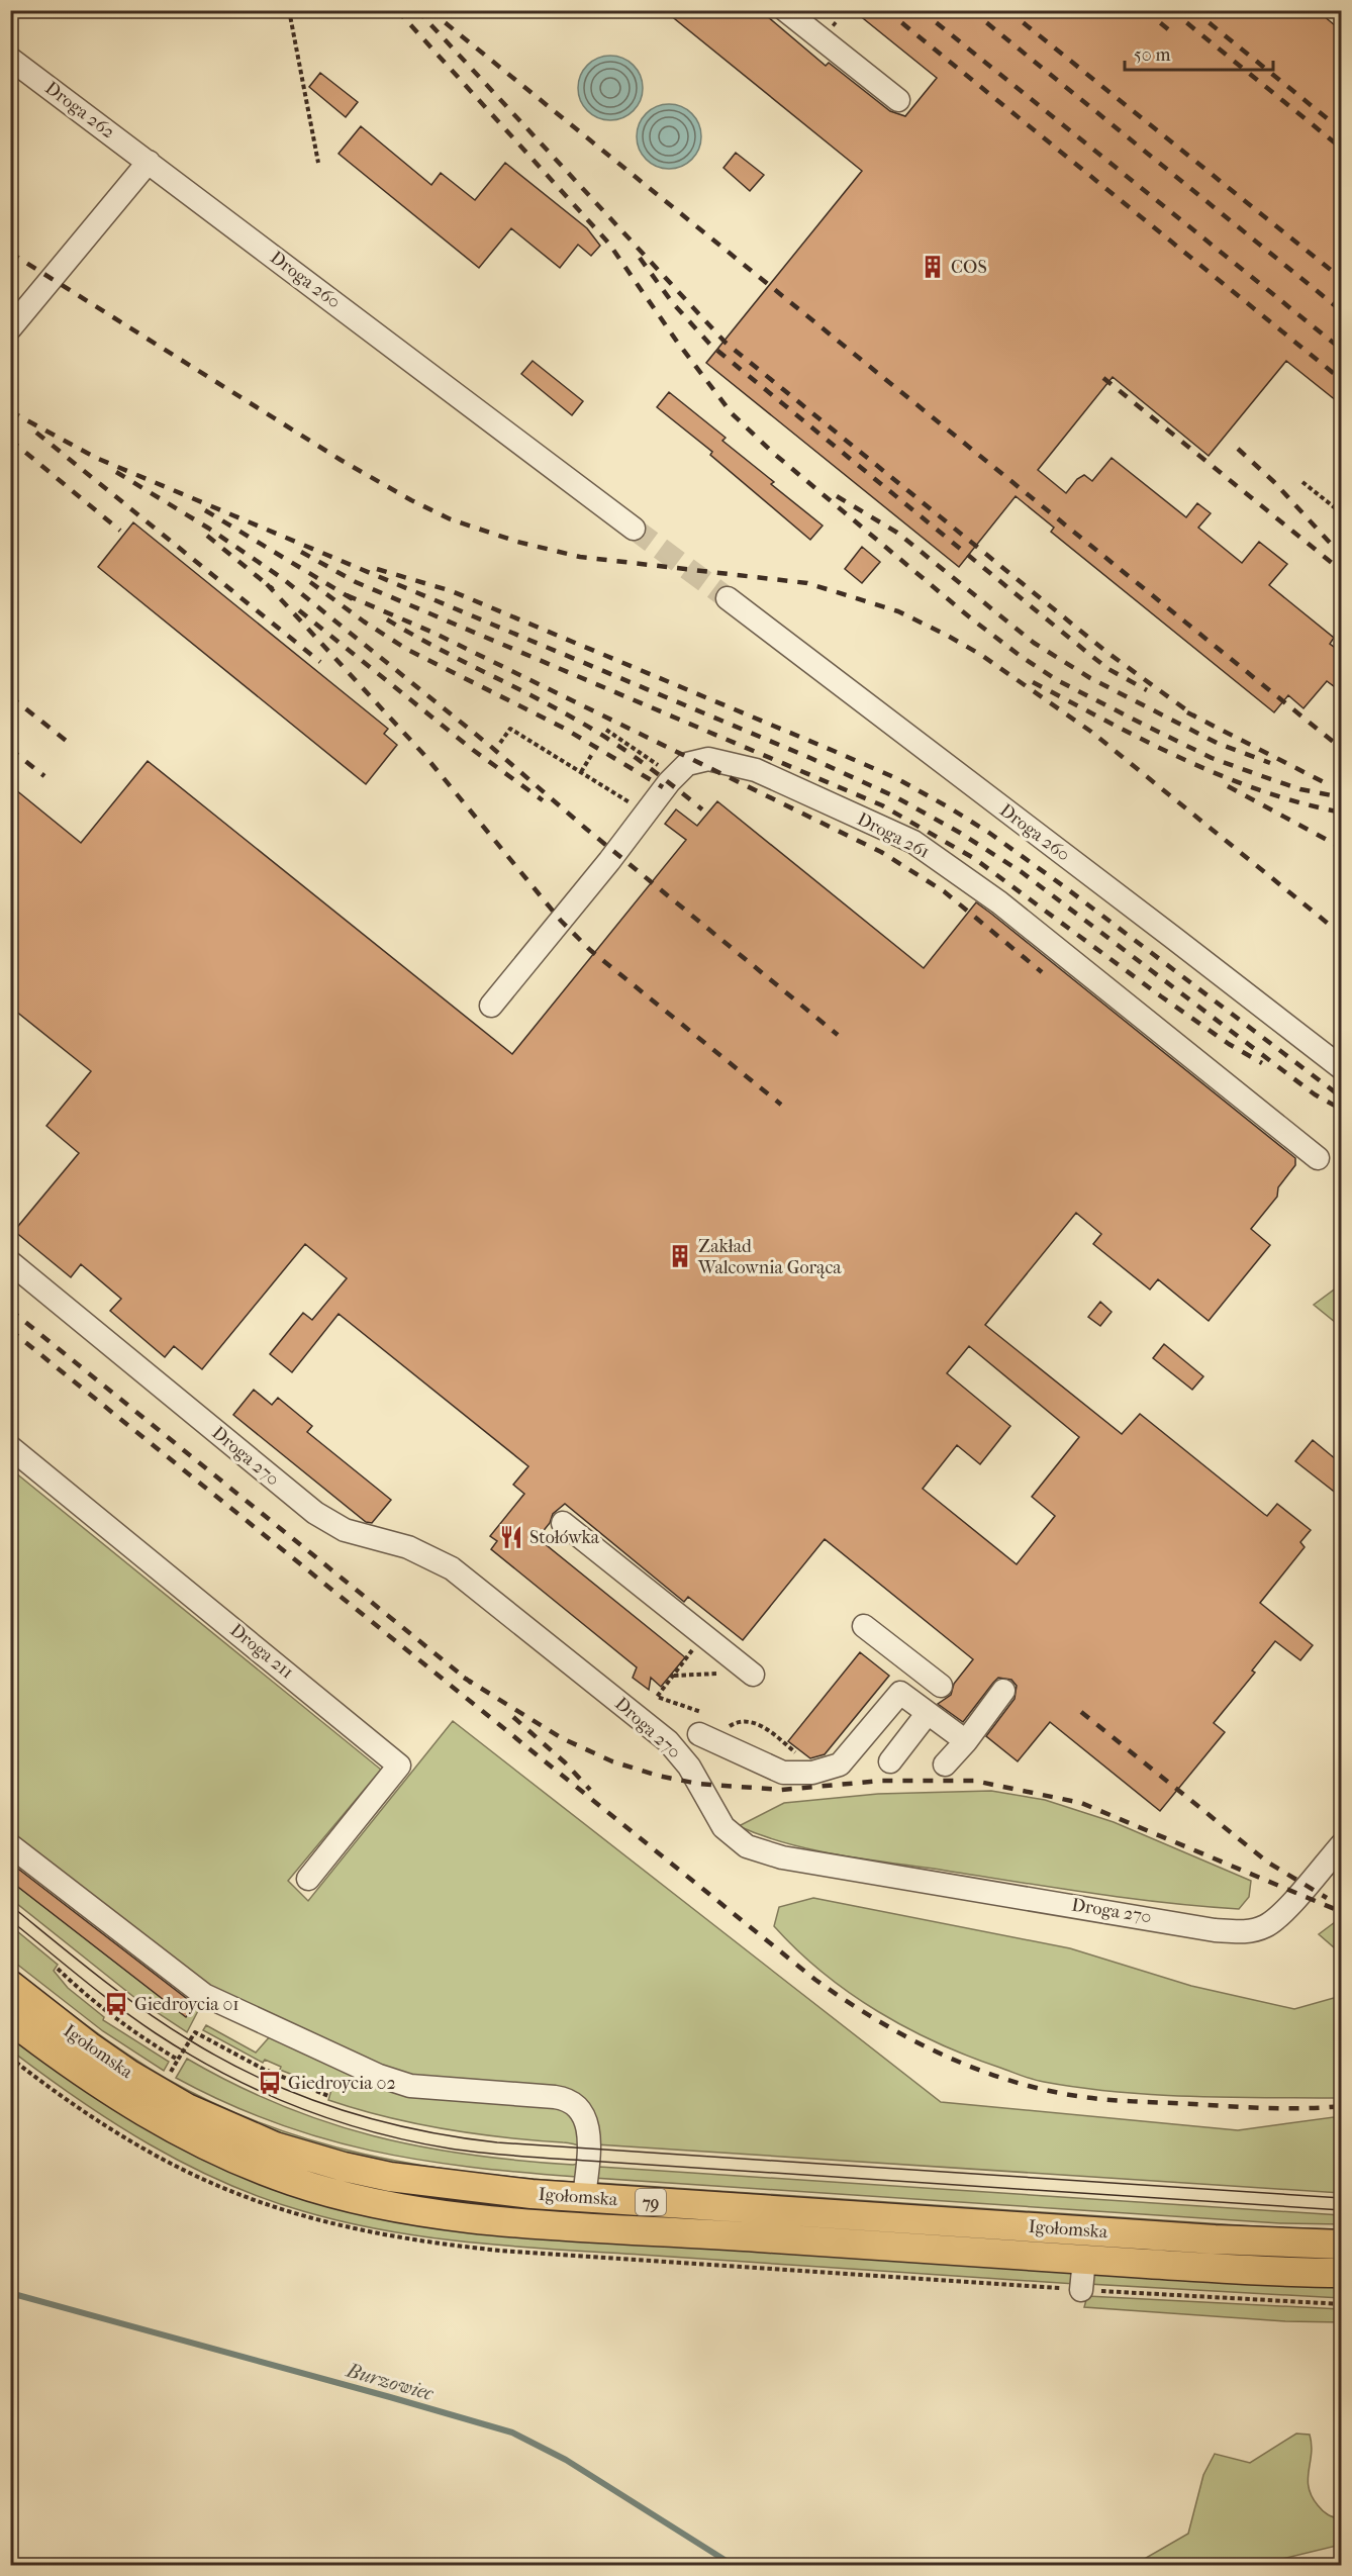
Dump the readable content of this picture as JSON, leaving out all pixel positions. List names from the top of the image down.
{
  "streets": {
    "main road": ["Igołomska", "79"],
    "lane": [
      "Droga 262",
      "Droga 260",
      "Droga 261",
      "Droga 270",
      "Droga 211"
    ]
  },
  "crossings": [
    ["Droga 262", "Droga 260"]
  ],
  "water": ["Burzowiec"],
  "places": {
    "building": ["COS", "Zakład Walcownia Gorąca"],
    "restaurant": ["Stołówka"],
    "bus stop": ["Giedroycia 01", "Giedroycia 02"]
  },
  "scale_bar": "50 m"
}
